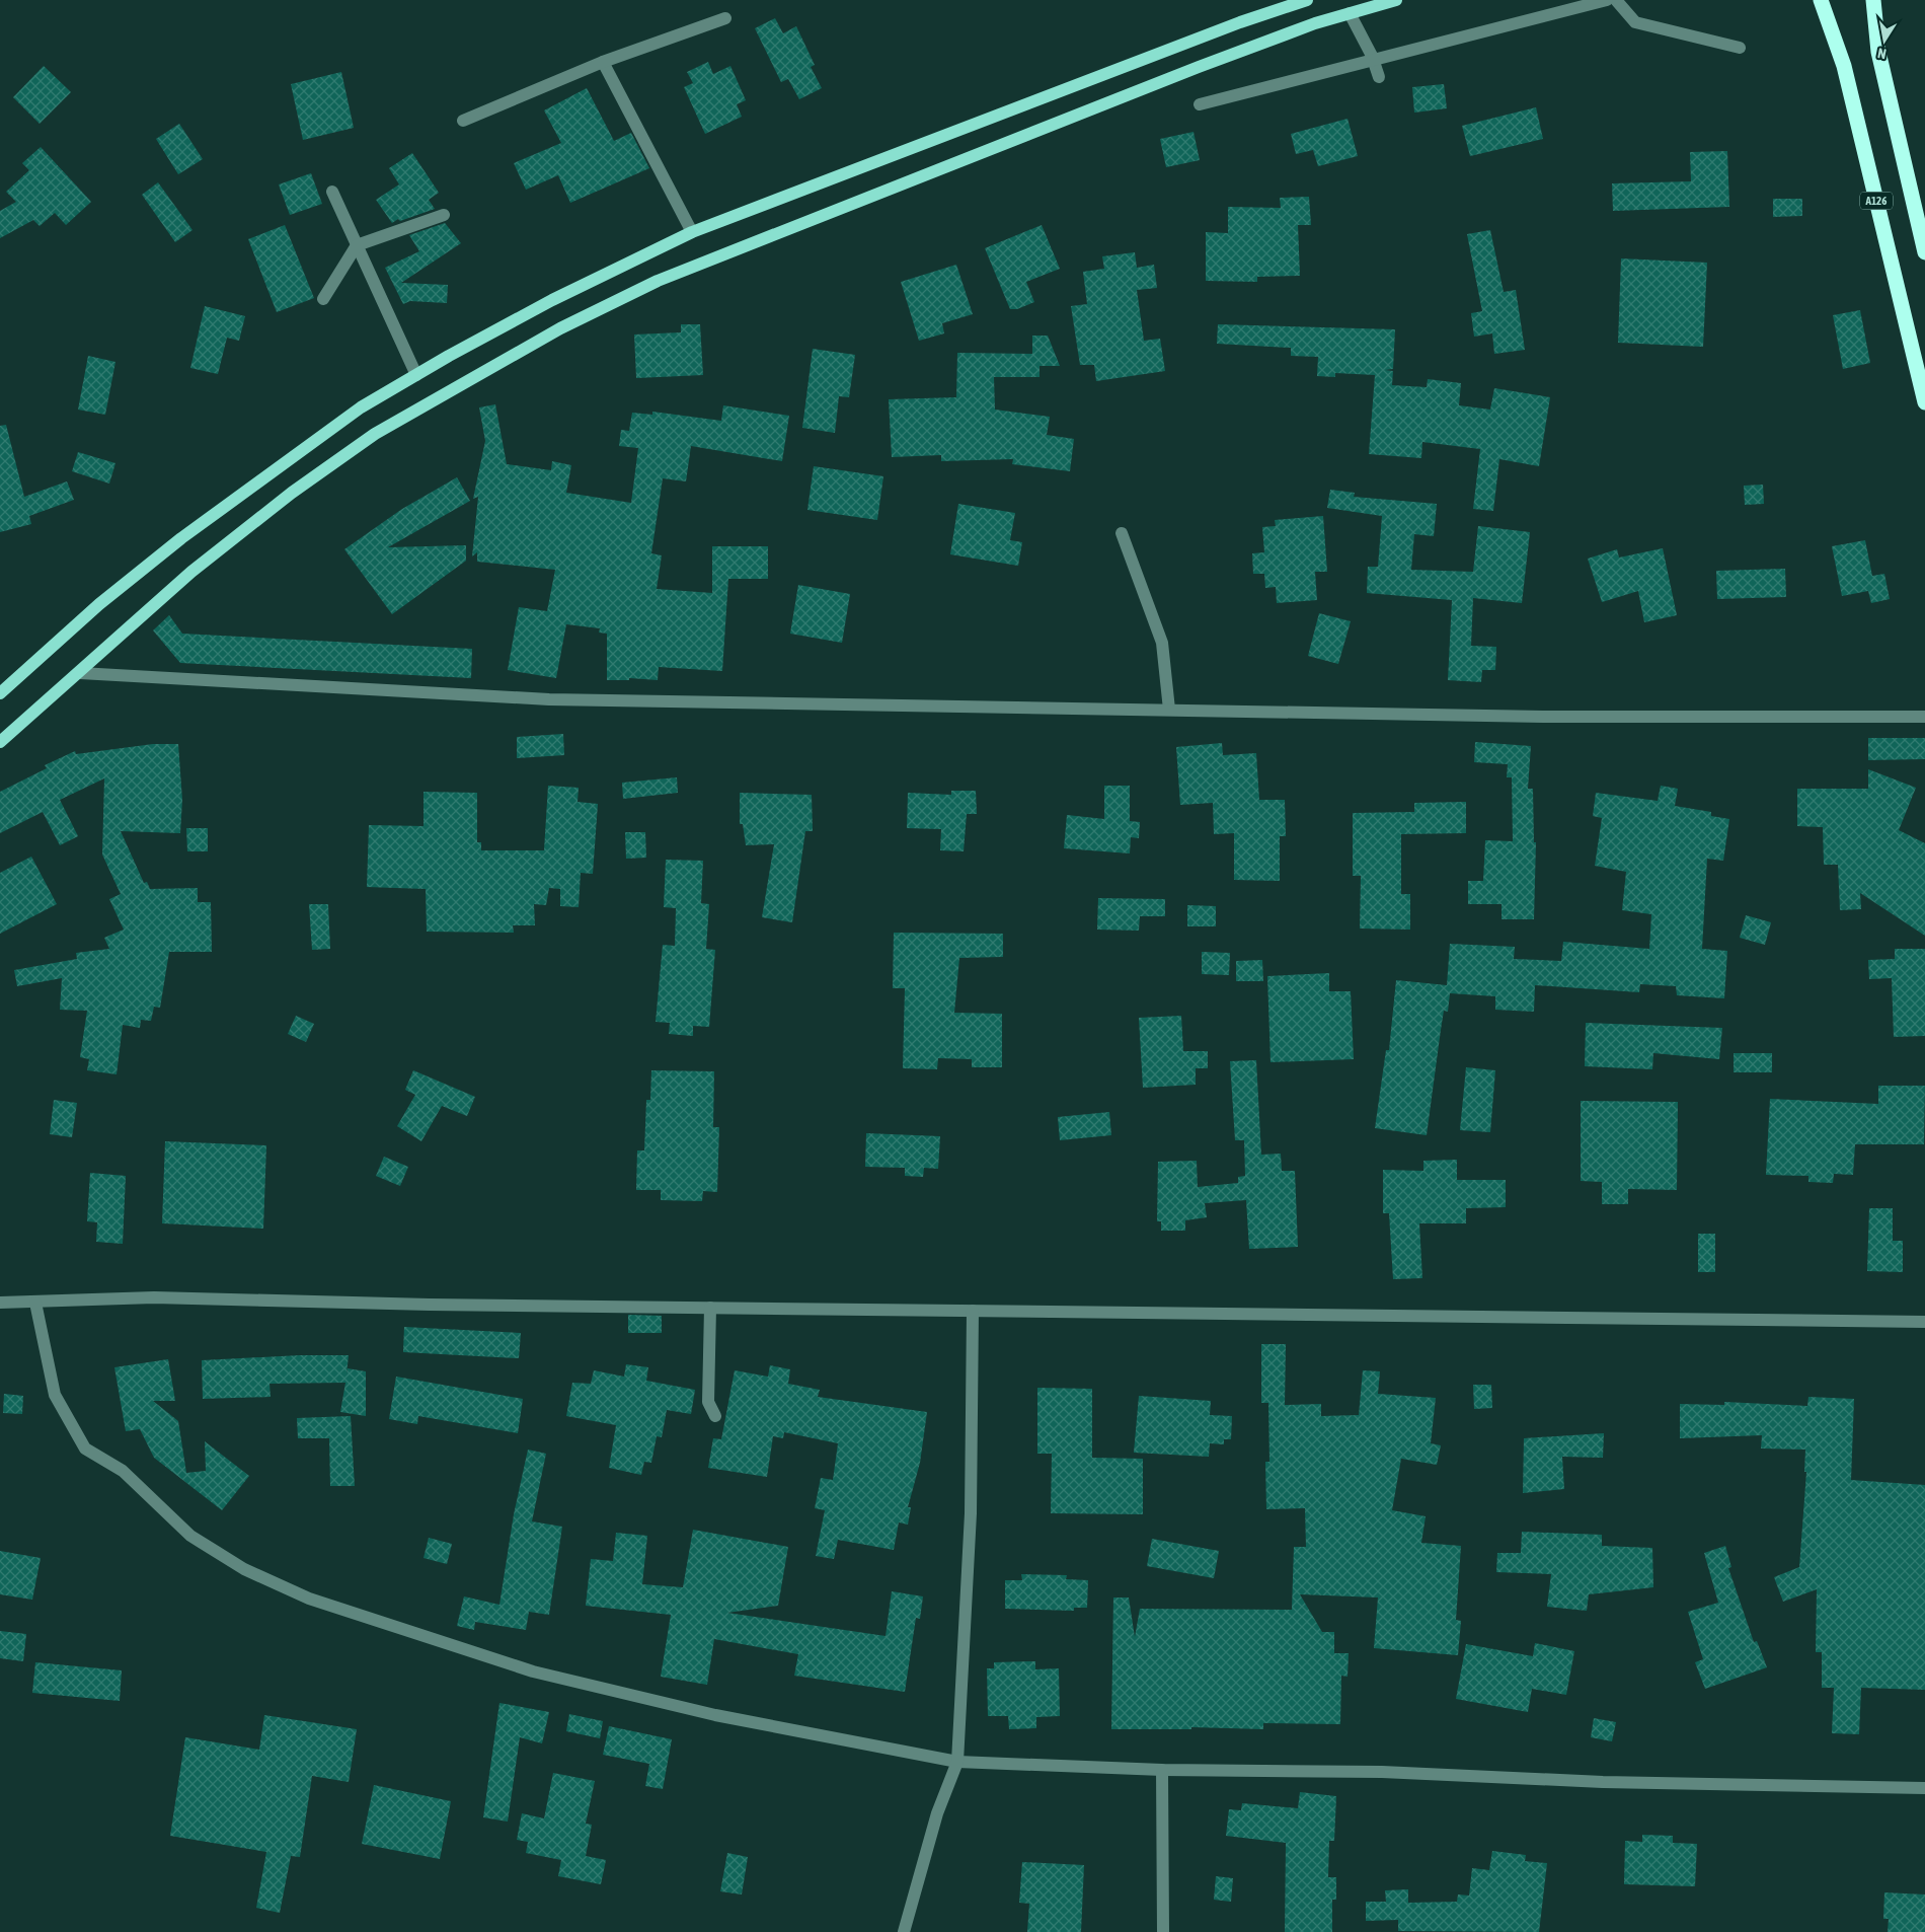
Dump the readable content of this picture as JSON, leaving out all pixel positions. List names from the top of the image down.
{
  "streets": {
    "highway": ["A126"]
  },
  "north": "bottom"
}
